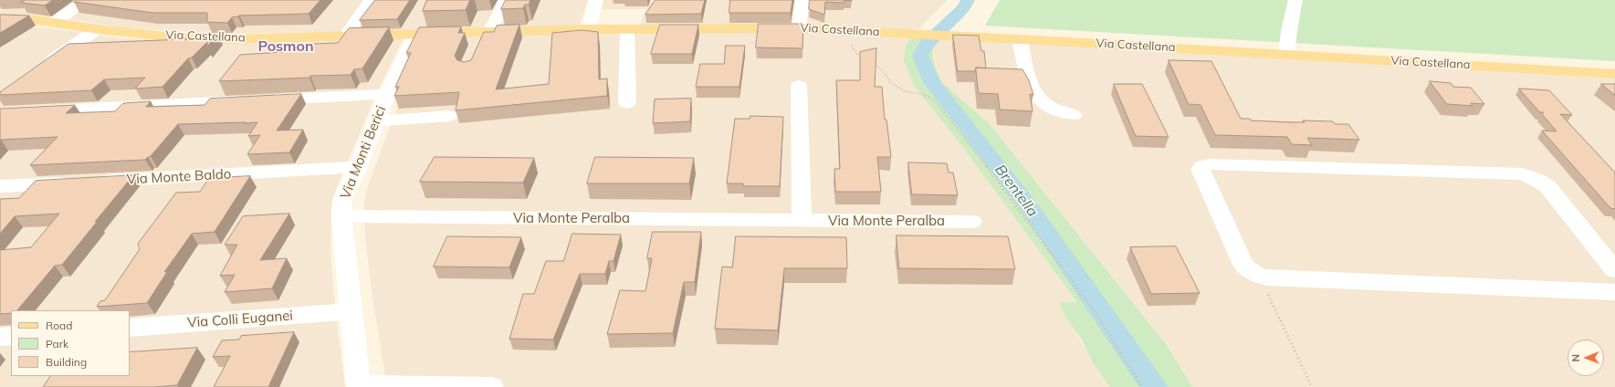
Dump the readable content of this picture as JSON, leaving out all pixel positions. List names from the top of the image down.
{
  "streets": {
    "main road": ["Via Castellana"],
    "street": [
      "Via Monti Berici",
      "Via Monte Baldo",
      "Via Monte Peralba",
      "Via Colli Euganei"
    ]
  },
  "crossings": [
    ["Via Castellana", "Via Monti Berici"],
    ["Via Monti Berici", "Via Monte Baldo"],
    ["Via Monti Berici", "Via Monte Peralba"],
    ["Via Monti Berici", "Via Colli Euganei"]
  ],
  "districts": ["Posmon"],
  "water": ["Brentella"],
  "legend": ["Road", "Park", "Building"],
  "north": "left"
}
